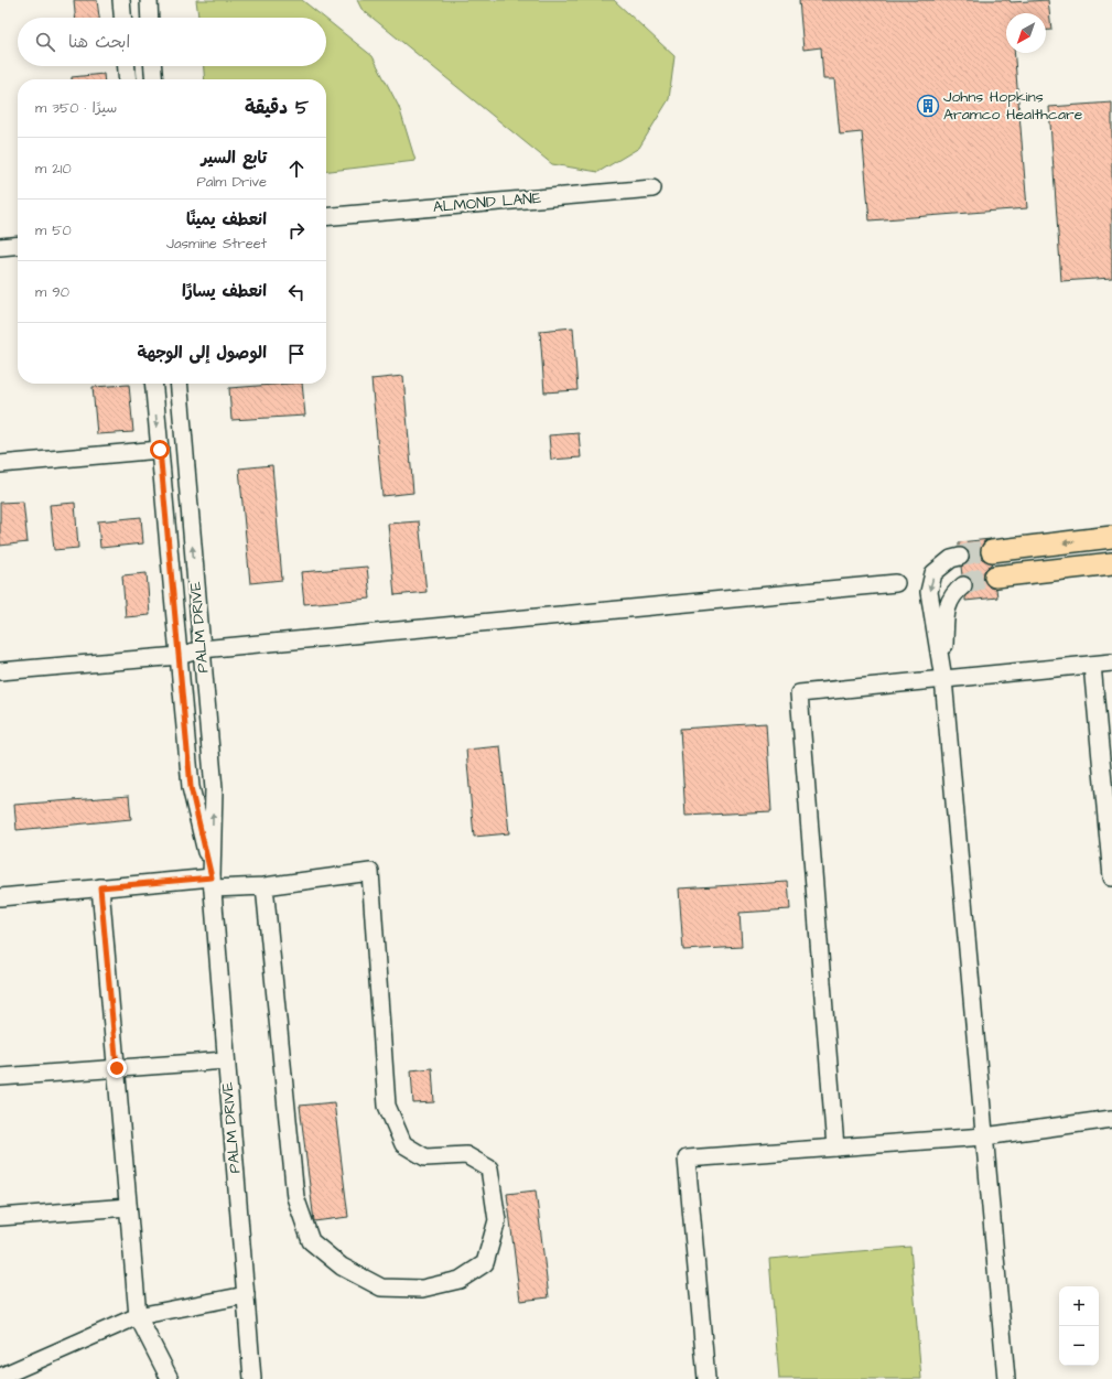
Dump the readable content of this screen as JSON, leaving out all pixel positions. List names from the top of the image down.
{
  "streets": {
    "street": ["ALMOND LANE", "PALM DRIVE"]
  },
  "places": {
    "building": ["Johns Hopkins Aramco Healthcare"]
  },
  "north": "bottom left",
  "page": {
    "search": "ابحث هنا",
    "heading": ["5 دقيقة", "سيرًا · 350 m"],
    "list": [
      ["تابع السير", "Palm Drive", "210 m"],
      ["انعطف يمينًا", "Jasmine Street", "50 m"],
      ["انعطف يسارًا", "90 m"],
      "الوصول إلى الوجهة"
    ],
    "map_buttons": ["+", "−"]
  }
}
